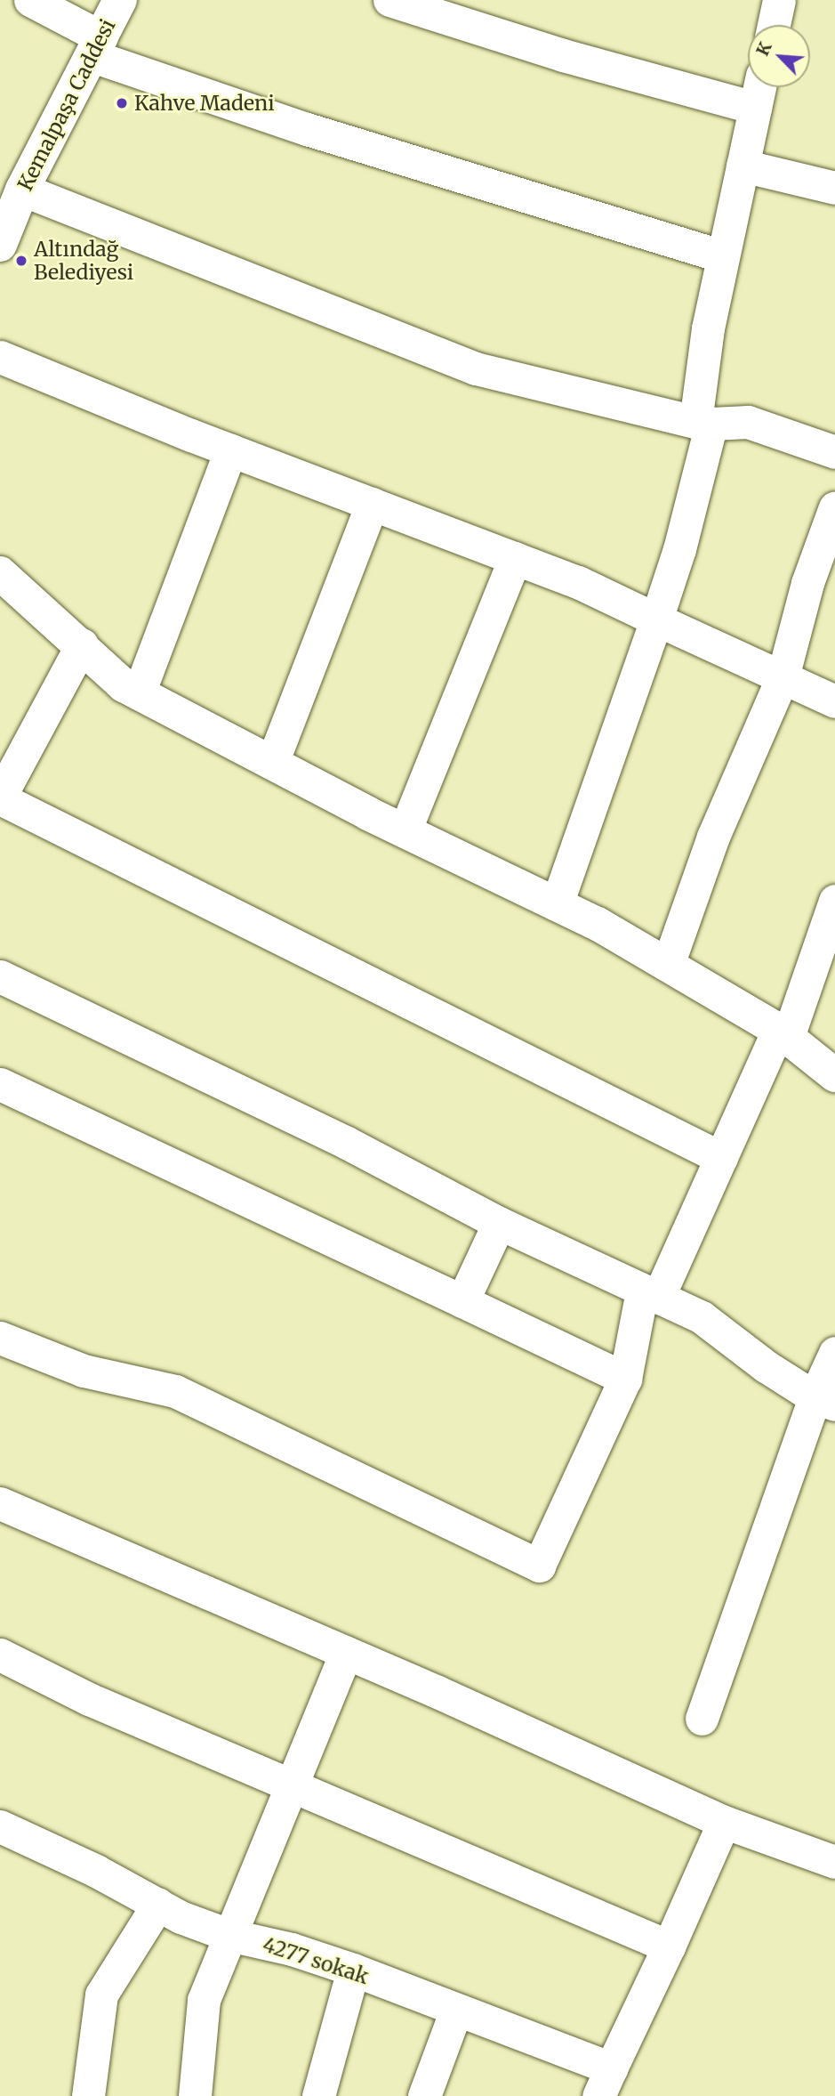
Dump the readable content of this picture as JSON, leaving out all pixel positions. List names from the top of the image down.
{
  "streets": {
    "main road": ["Kemalpaşa Caddesi"],
    "street": ["4277 sokak"]
  },
  "places": ["Kahve Madeni", "Altındağ Belediyesi"],
  "north": "top left"
}
